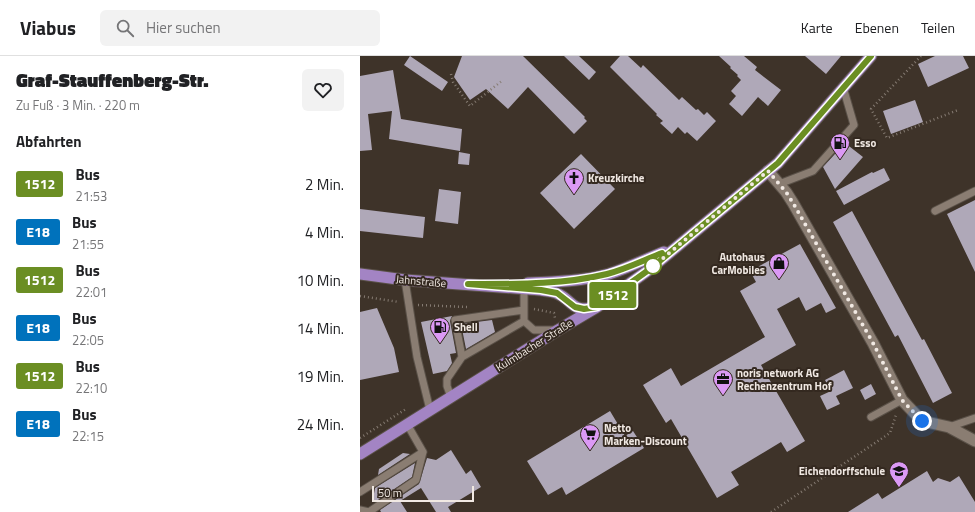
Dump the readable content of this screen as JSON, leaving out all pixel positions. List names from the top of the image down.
{
  "streets": {
    "main road": ["Jahnstraße", "Kulmbacher Straße"]
  },
  "crossings": [
    ["Jahnstraße", "Kulmbacher Straße"]
  ],
  "places": {
    "fuel station": ["Esso", "Shell"],
    "church": ["Kreuzkirche"],
    "shop": ["Autohaus CarMobiles"],
    "office": ["noris network AG Rechenzentrum Hof"],
    "supermarket": ["Netto Marken-Discount"],
    "school or university": ["Eichendorffschule"]
  },
  "lines": ["bus line 1512"],
  "scale_bar": "50 m",
  "page": {
    "header": "Viabus",
    "search": "Hier suchen",
    "nav": ["Karte", "Ebenen", "Teilen"],
    "heading": [
      ["Graf-Stauffenberg-Str.", "Zu Fuß · 3 Min. · 220 m"],
      "Abfahrten"
    ],
    "on_map": "1512",
    "list": [
      {
        "mark": "1512",
        "name": "Bus",
        "note": "21:53",
        "value": "2 Min."
      },
      {
        "mark": "E18",
        "name": "Bus",
        "note": "21:55",
        "value": "4 Min."
      },
      {
        "mark": "1512",
        "name": "Bus",
        "note": "22:01",
        "value": "10 Min."
      },
      {
        "mark": "E18",
        "name": "Bus",
        "note": "22:05",
        "value": "14 Min."
      },
      {
        "mark": "1512",
        "name": "Bus",
        "note": "22:10",
        "value": "19 Min."
      },
      {
        "mark": "E18",
        "name": "Bus",
        "note": "22:15",
        "value": "24 Min."
      }
    ],
    "scale": "50 m"
  }
}
